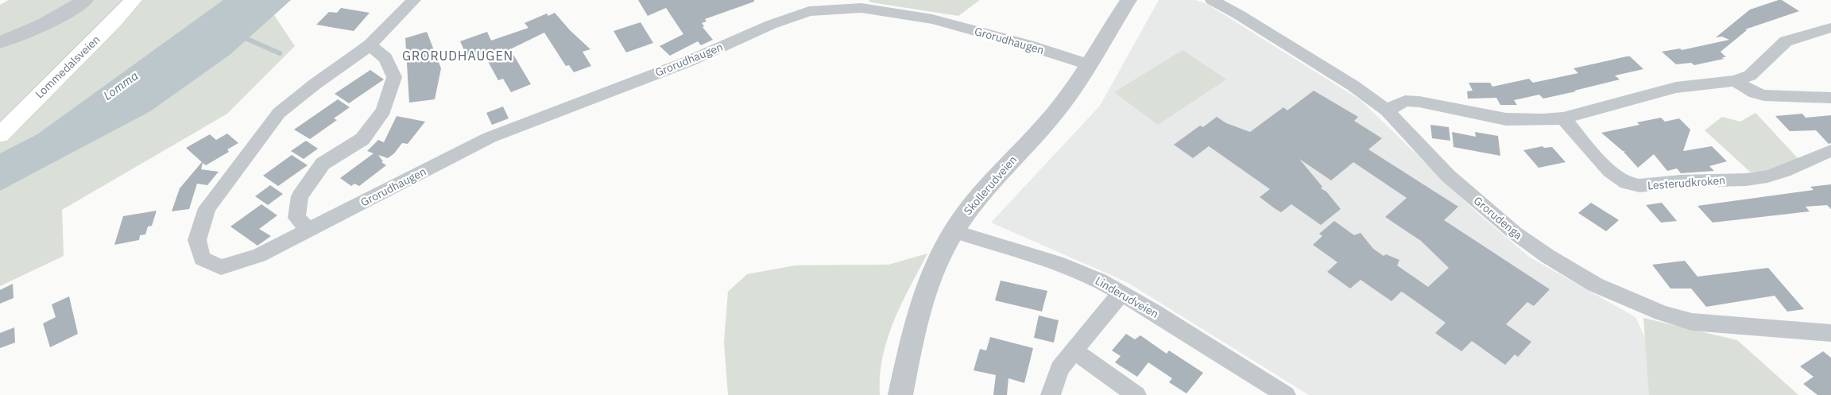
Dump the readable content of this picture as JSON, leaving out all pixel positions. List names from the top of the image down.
{
  "streets": {
    "main road": ["Lommedalsveien"],
    "street": [
      "Grorudhaugen",
      "Lesterudkroken",
      "Skollerudveien",
      "Grorudenga",
      "Linderudveien"
    ]
  },
  "crossings": [
    ["Grorudhaugen", "Skollerudveien"],
    ["Skollerudveien", "Linderudveien"]
  ],
  "districts": ["GRORUDHAUGEN"],
  "water": ["Lomma"]
}
